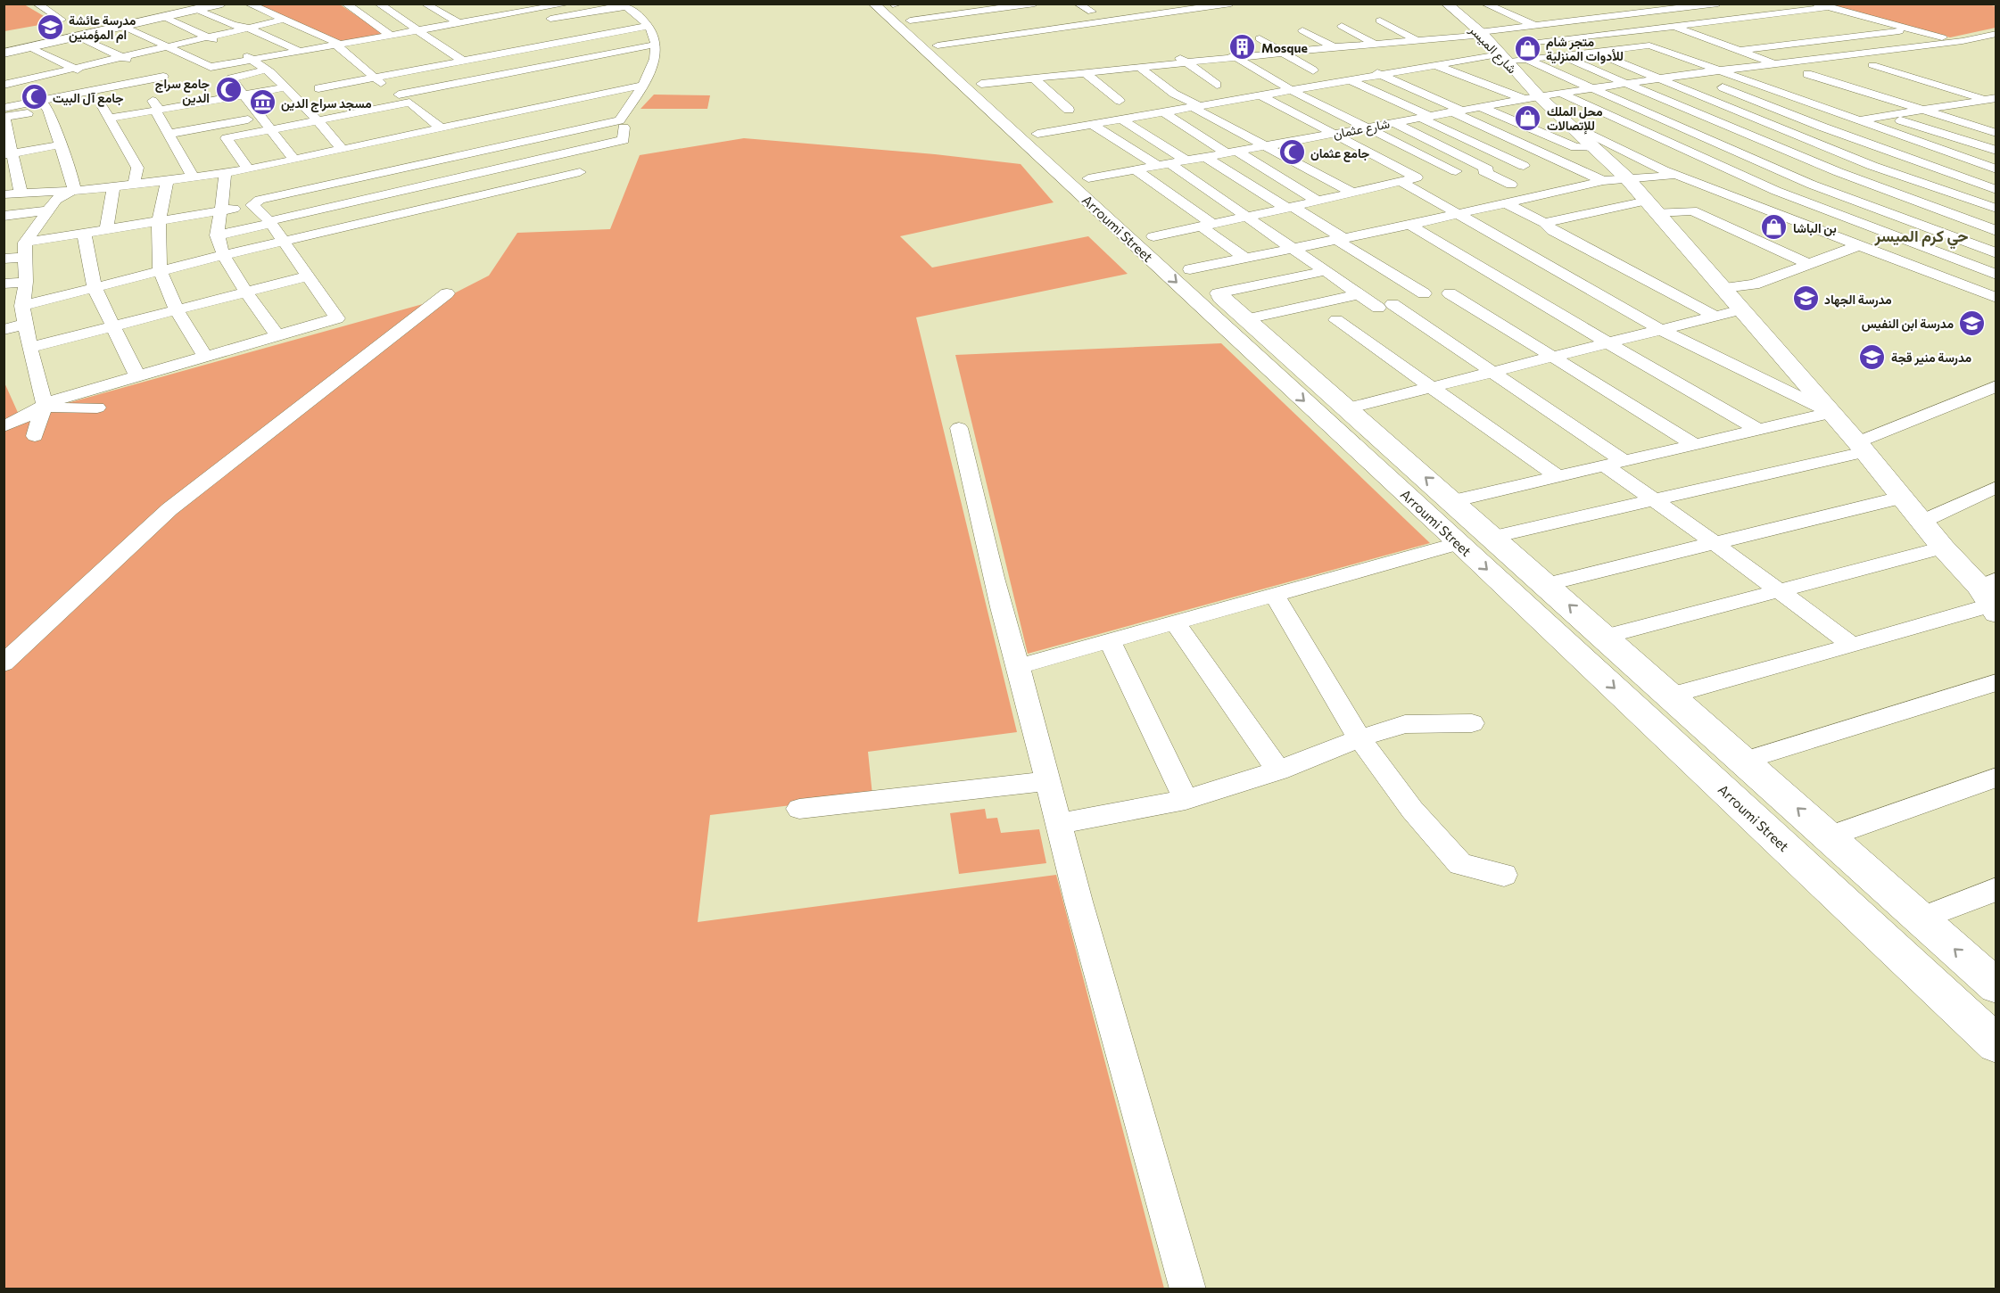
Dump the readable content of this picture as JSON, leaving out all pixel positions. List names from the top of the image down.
{
  "streets": {
    "main road": ["شارع الميسر", "Arroumi Street"],
    "street": ["شارع عثمان"]
  },
  "crossings": [
    ["شارع الميسر", "شارع عثمان"],
    ["شارع عثمان", "Arroumi Street"]
  ],
  "districts": ["حي كرم الميسر"],
  "places": {
    "school or university": [
      "مدرسة عائشة ام المؤمنين",
      "مدرسة الجهاد",
      "مدرسة ابن النفيس",
      "مدرسة منير قجة"
    ],
    "building": ["Mosque"],
    "shop": ["متجر شام للأدوات المنزلية", "محل الملك للإتصالات", "بن الباشا"],
    "mosque": ["جامع سراج الدين", "جامع آل البيت", "جامع عثمان"],
    "museum": ["مسجد سراج الدين"]
  }
}
